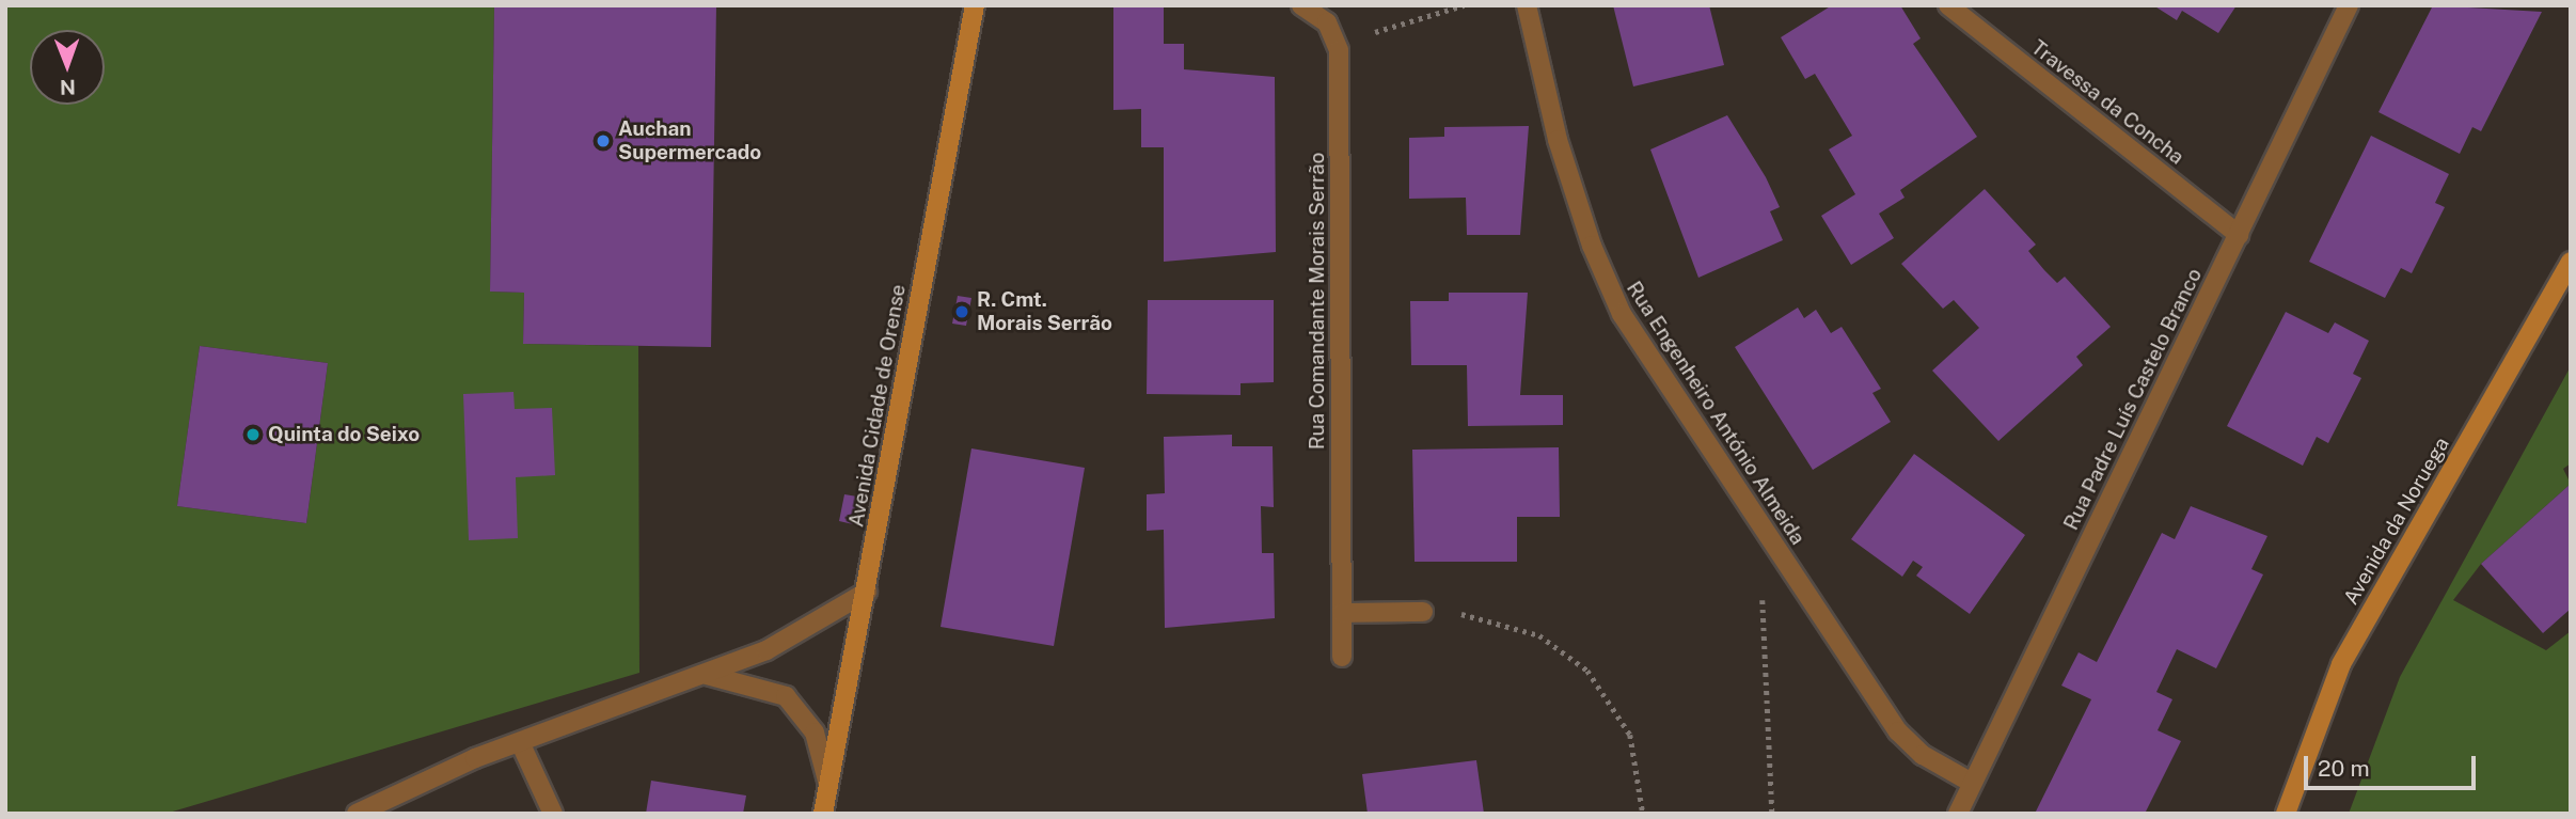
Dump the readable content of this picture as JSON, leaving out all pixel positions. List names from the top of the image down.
{
  "streets": {
    "main road": ["Avenida Cidade de Orense", "Avenida da Noruega"],
    "street": [
      "Travessa da Concha",
      "Rua Comandante Morais Serrão",
      "Rua Padre Luís Castelo Branco",
      "Rua Engenheiro António Almeida"
    ]
  },
  "crossings": [
    ["Travessa da Concha", "Rua Padre Luís Castelo Branco"],
    ["Rua Padre Luís Castelo Branco", "Rua Engenheiro António Almeida"]
  ],
  "places": ["Auchan Supermercado", "R. Cmt. Morais Serrão", "Quinta do Seixo"],
  "scale_bar": "20 m",
  "north": "bottom"
}
